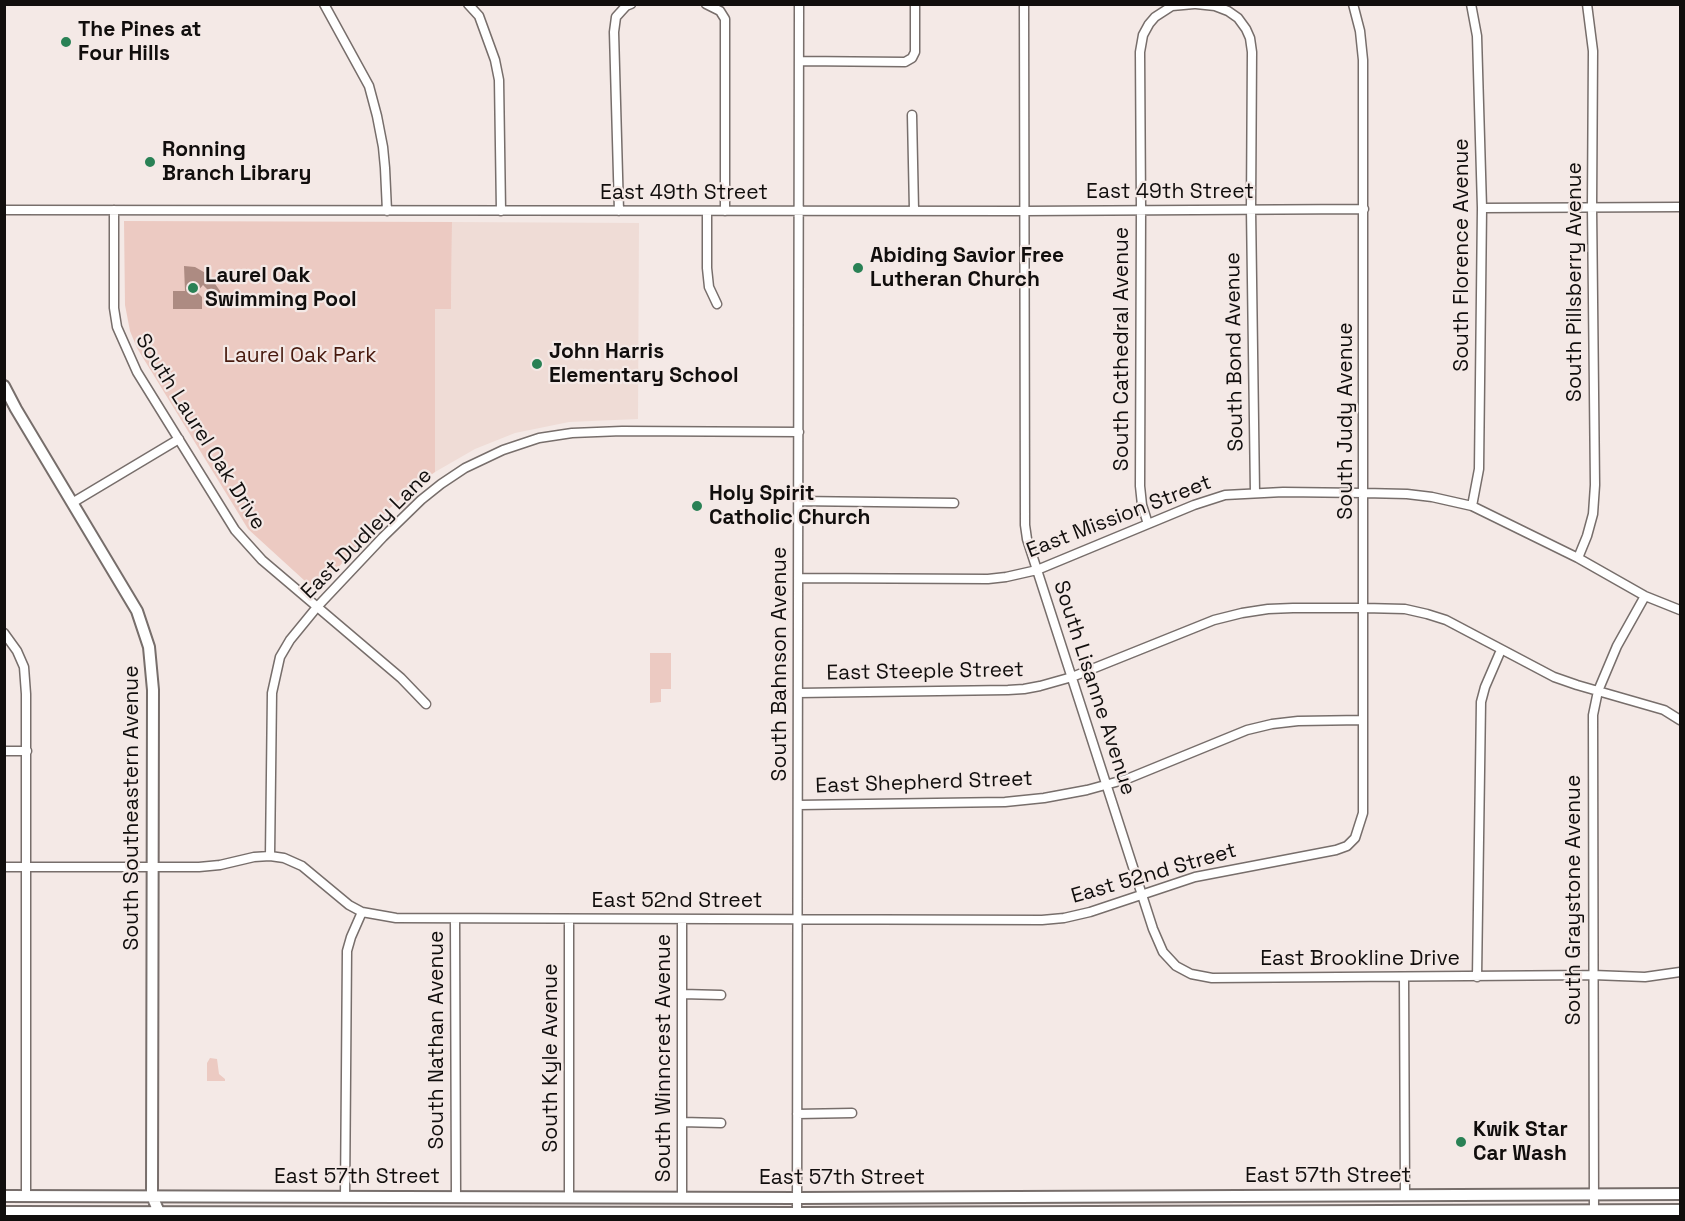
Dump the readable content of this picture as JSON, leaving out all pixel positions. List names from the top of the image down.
{
  "streets": {
    "main road": ["South Southeastern Avenue", "East 57th Street"],
    "street": [
      "East 49th Street",
      "South Florence Avenue",
      "South Pillsberry Avenue",
      "South Cathedral Avenue",
      "South Bond Avenue",
      "South Judy Avenue",
      "South Laurel Oak Drive",
      "East Mission Street",
      "East Dudley Lane",
      "South Bahnson Avenue",
      "East Steeple Street",
      "South Lisanne Avenue",
      "East Shepherd Street",
      "East 52nd Street",
      "South Graystone Avenue",
      "East Brookline Drive",
      "South Nathan Avenue",
      "South Kyle Avenue",
      "South Winncrest Avenue"
    ]
  },
  "crossings": [
    ["East 49th Street", "South Cathedral Avenue"],
    ["East 49th Street", "South Bond Avenue"],
    ["East 49th Street", "South Judy Avenue"],
    ["East 49th Street", "South Laurel Oak Drive"],
    ["East 49th Street", "South Bahnson Avenue"],
    ["East 49th Street", "South Lisanne Avenue"],
    ["South Florence Avenue", "East Mission Street"],
    ["South Pillsberry Avenue", "East Mission Street"],
    ["South Cathedral Avenue", "South Bond Avenue"],
    ["South Cathedral Avenue", "East Mission Street"],
    ["South Bond Avenue", "East Mission Street"],
    ["South Judy Avenue", "East Mission Street"],
    ["South Judy Avenue", "East Steeple Street"],
    ["South Judy Avenue", "East Shepherd Street"],
    ["South Judy Avenue", "East 52nd Street"],
    ["South Laurel Oak Drive", "East Dudley Lane"],
    ["East Mission Street", "South Bahnson Avenue"],
    ["East Mission Street", "South Lisanne Avenue"],
    ["East Mission Street", "South Graystone Avenue"],
    ["East Dudley Lane", "South Bahnson Avenue"],
    ["East Dudley Lane", "East 52nd Street"],
    ["South Bahnson Avenue", "East Steeple Street"],
    ["South Bahnson Avenue", "East Shepherd Street"],
    ["South Bahnson Avenue", "East 52nd Street"],
    ["South Bahnson Avenue", "East 57th Street"],
    ["East Steeple Street", "South Lisanne Avenue"],
    ["East Steeple Street", "South Graystone Avenue"],
    ["South Lisanne Avenue", "East Shepherd Street"],
    ["South Lisanne Avenue", "East Brookline Drive"],
    ["South Southeastern Avenue", "East 52nd Street"],
    ["South Southeastern Avenue", "East 57th Street"],
    ["East 52nd Street", "East Brookline Drive"],
    ["East 52nd Street", "South Nathan Avenue"],
    ["East 52nd Street", "South Kyle Avenue"],
    ["East 52nd Street", "South Winncrest Avenue"],
    ["South Graystone Avenue", "East Brookline Drive"],
    ["South Graystone Avenue", "East 57th Street"],
    ["South Nathan Avenue", "East 57th Street"],
    ["South Kyle Avenue", "East 57th Street"],
    ["South Winncrest Avenue", "East 57th Street"]
  ],
  "parks": ["Laurel Oak Park"],
  "places": [
    "The Pines at Four Hills",
    "Ronning Branch Library",
    "Abiding Savior Free Lutheran Church",
    "Laurel Oak Swimming Pool",
    "John Harris Elementary School",
    "Holy Spirit Catholic Church",
    "Kwik Star Car Wash"
  ]
}
